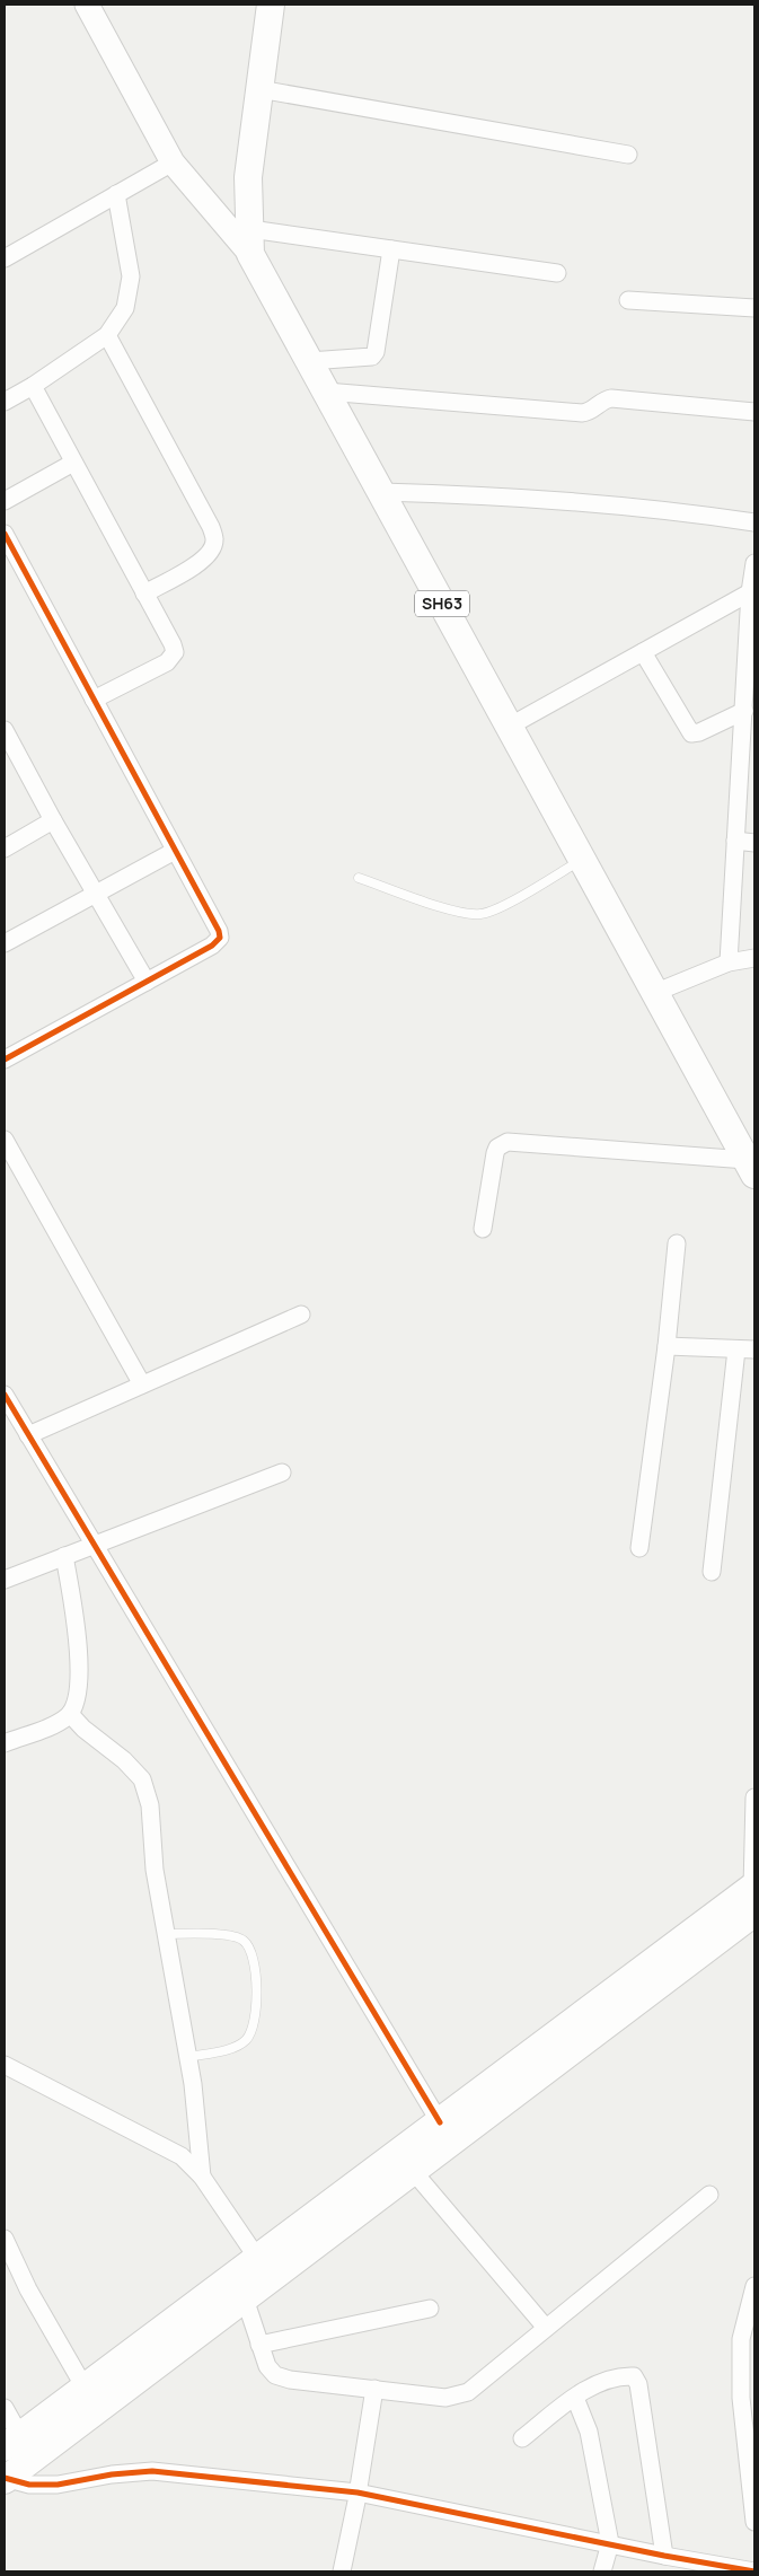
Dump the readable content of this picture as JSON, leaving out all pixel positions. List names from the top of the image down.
{
  "streets": {
    "main road": ["SH63"]
  }
}
